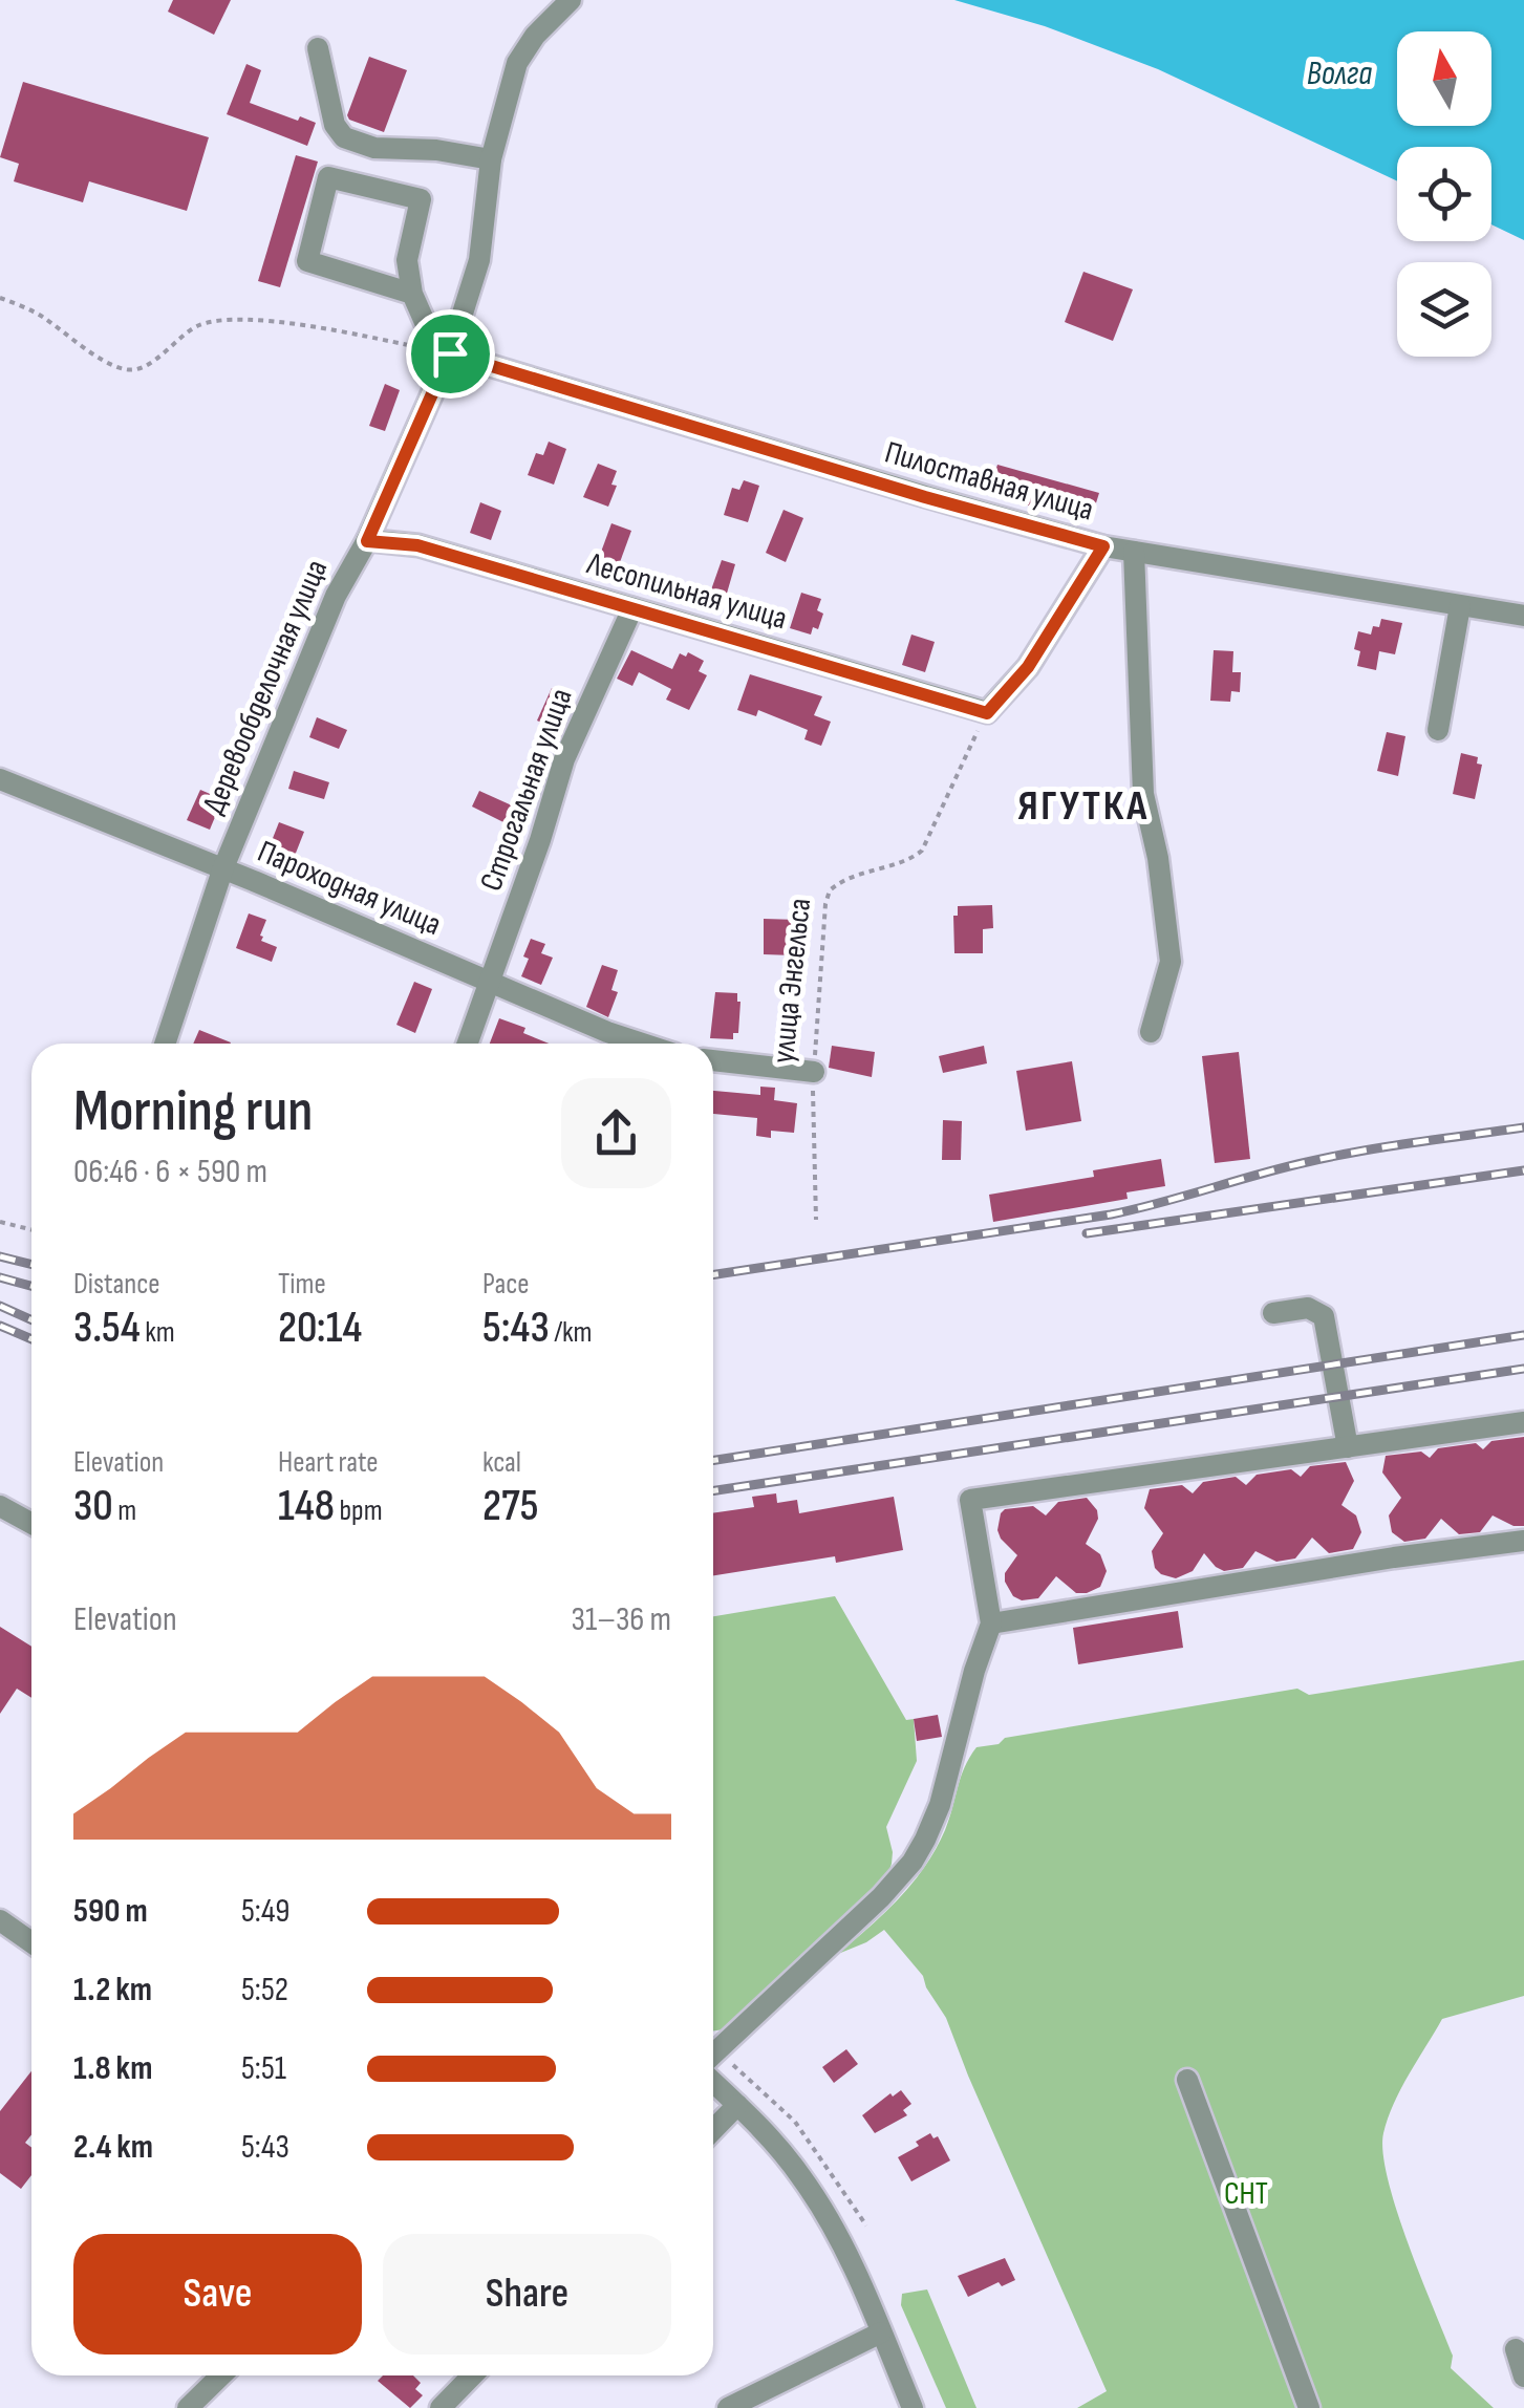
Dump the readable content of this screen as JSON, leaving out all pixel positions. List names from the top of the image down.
{
  "streets": {
    "street": [
      "Пилоставная улица",
      "Лесопильная улица",
      "Деревообделочная улица",
      "Строгальная улица",
      "Пароходная улица"
    ],
    "path": ["улица Энгельса"]
  },
  "crossings": [
    ["Пилоставная улица", "Деревообделочная улица"],
    ["Лесопильная улица", "Деревообделочная улица"],
    ["Лесопильная улица", "Строгальная улица"],
    ["Лесопильная улица", "улица Энгельса"],
    ["Деревообделочная улица", "Пароходная улица"],
    ["Строгальная улица", "Пароходная улица"]
  ],
  "districts": ["ЯГУТКА"],
  "water": ["Волга"],
  "parks": ["СНТ"],
  "north": "top",
  "page": {
    "heading": ["Morning run", "06:46 · 6 × 590 m"],
    "stats": [
      ["Distance", "3.54 km"],
      ["Time", "20:14"],
      ["Pace", "5:43 /km"],
      ["Elevation", "30 m"],
      ["Heart rate", "148 bpm"],
      ["kcal", "275"]
    ],
    "chart": ["Elevation", "31–36 m"],
    "list": [
      {
        "name": "590 m",
        "note": "5:49"
      },
      {
        "name": "1.2 km",
        "note": "5:52"
      },
      {
        "name": "1.8 km",
        "note": "5:51"
      },
      {
        "name": "2.4 km",
        "note": "5:43"
      }
    ],
    "buttons": ["Save", "Share"]
  }
}
